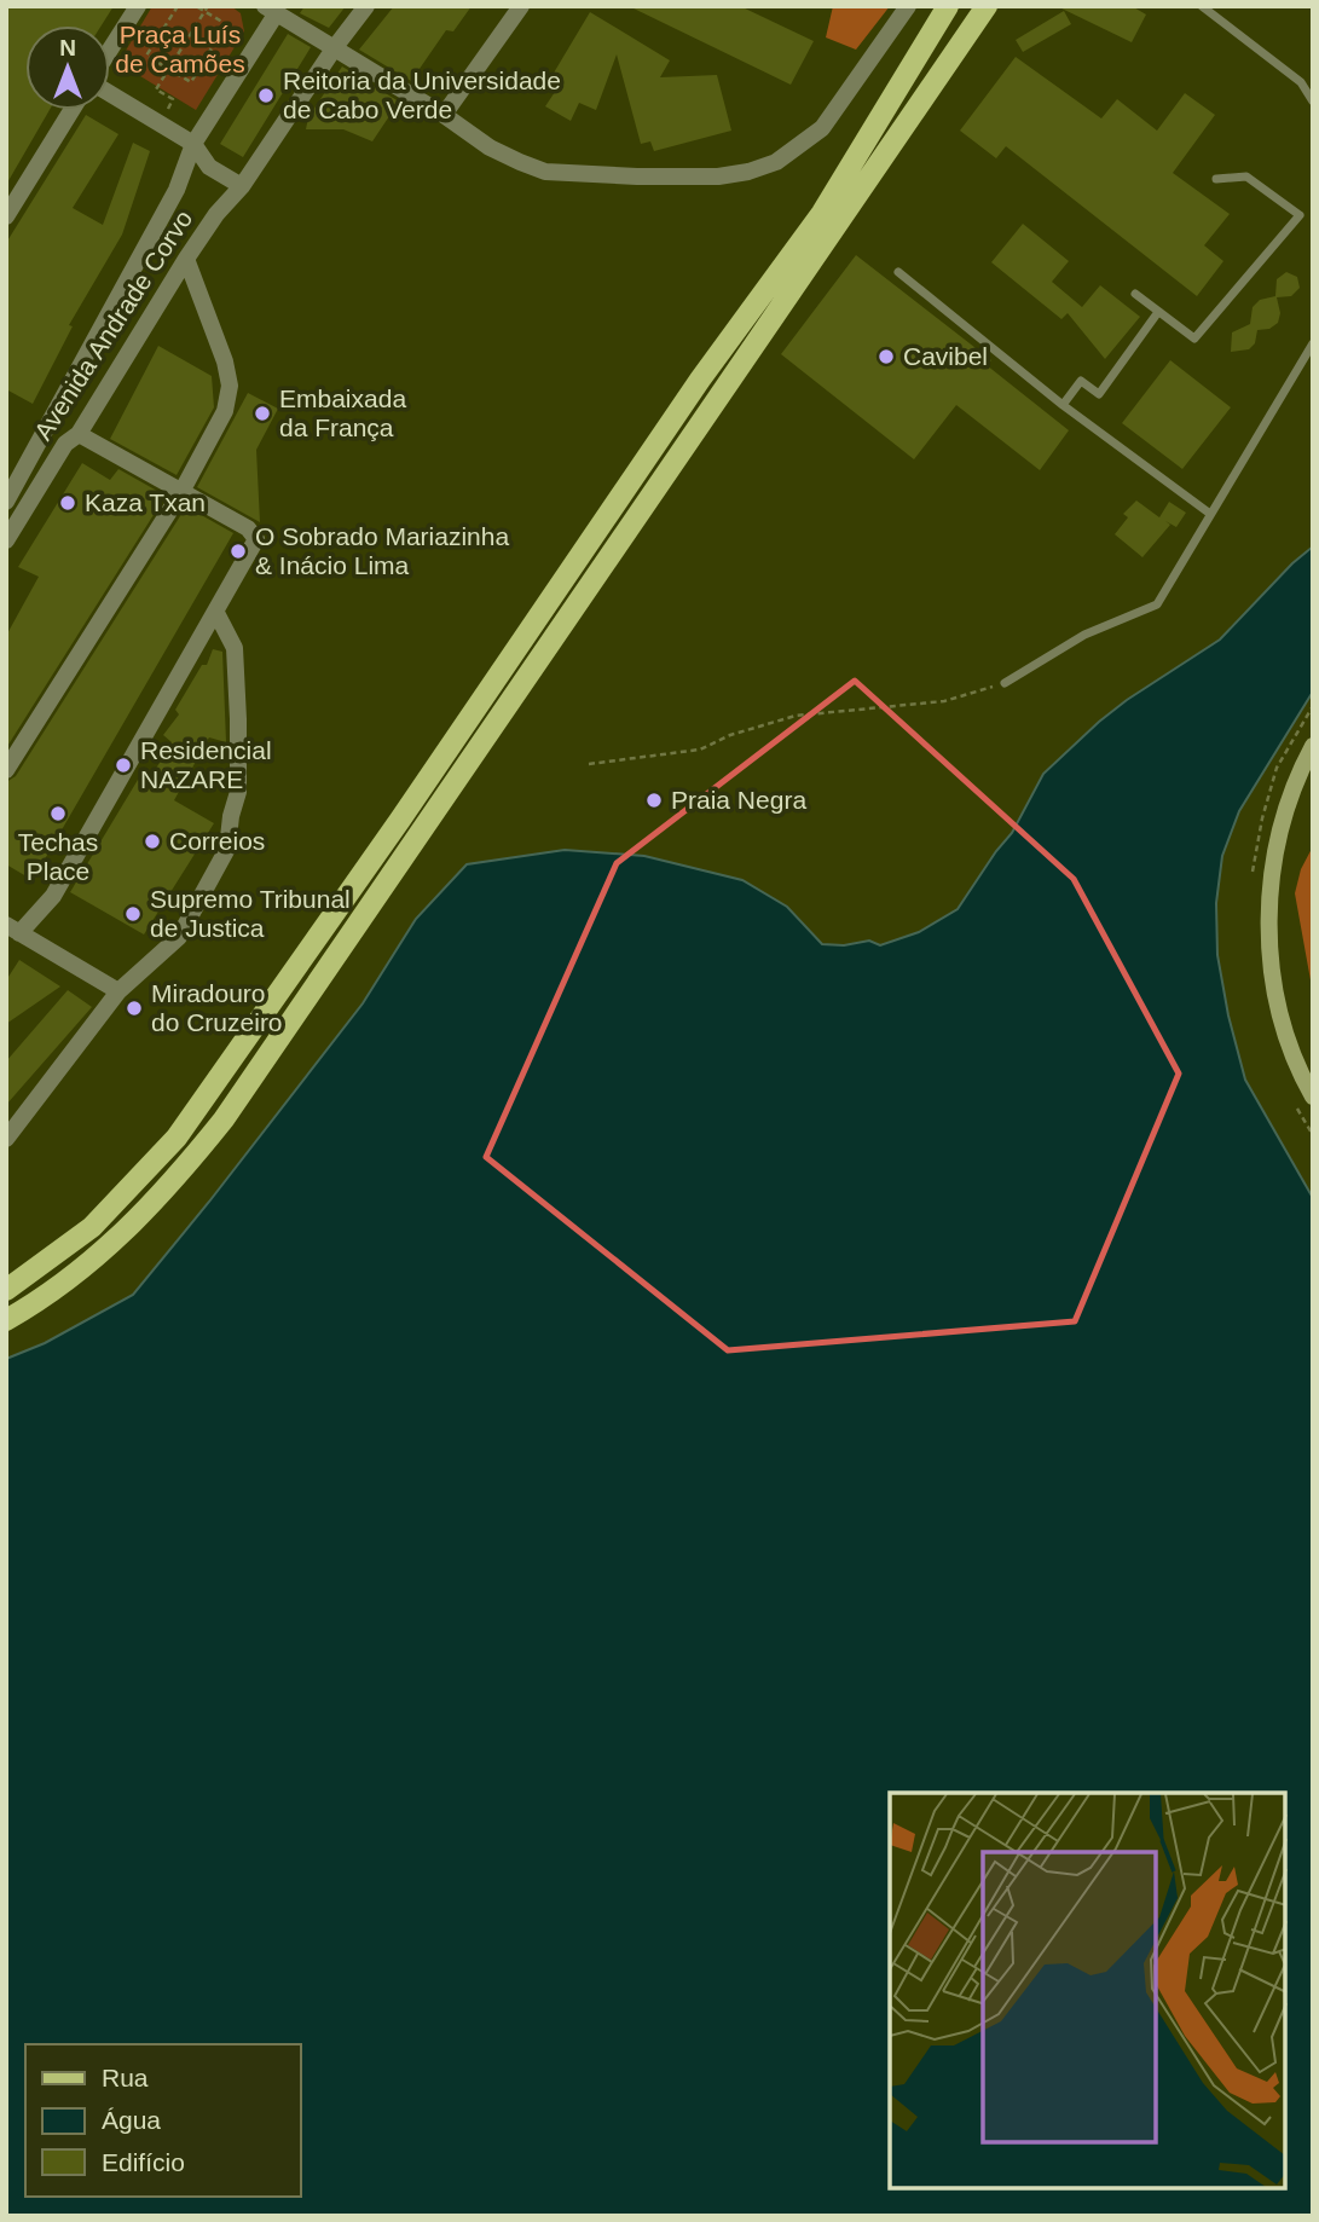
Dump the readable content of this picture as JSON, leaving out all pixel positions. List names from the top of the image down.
{
  "streets": {
    "street": ["Avenida Andrade Corvo"]
  },
  "parks": ["Praça Luís de Camões"],
  "places": [
    "Reitoria da Universidade de Cabo Verde",
    "Cavibel",
    "Embaixada da França",
    "Kaza Txan",
    "O Sobrado Mariazinha & Inácio Lima",
    "Residencial NAZARE",
    "Praia Negra",
    "Techas Place",
    "Correios",
    "Supremo Tribunal de Justica",
    "Miradouro do Cruzeiro"
  ],
  "legend": ["Rua", "Água", "Edifício"],
  "north": "top"
}
